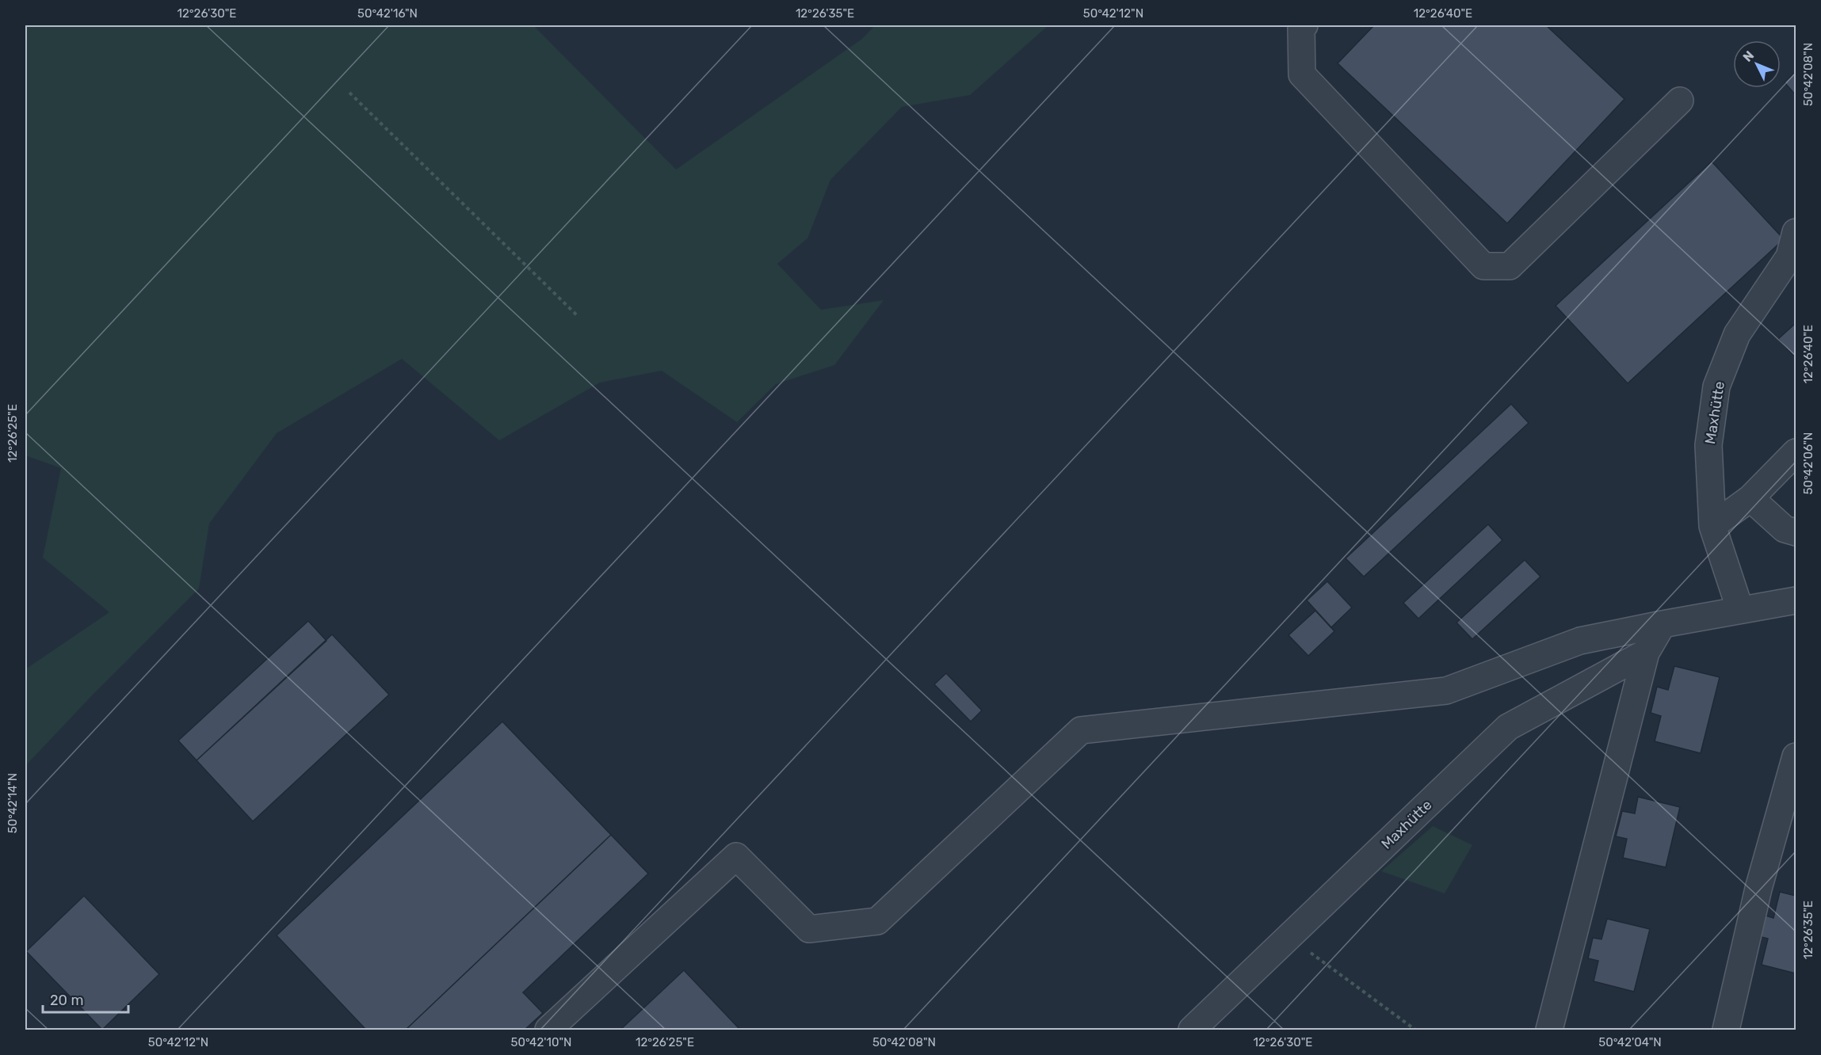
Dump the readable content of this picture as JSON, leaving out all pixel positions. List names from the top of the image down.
{
  "streets": {
    "street": ["Maxhütte"]
  },
  "scale_bar": "20 m",
  "north": "top left",
  "coordinates": [
    "12°26'30\"E",
    "50°42'16\"N",
    "12°26'35\"E",
    "50°42'12\"N",
    "12°26'40\"E",
    "50°42'08\"N",
    "12°26'25\"E",
    "50°42'06\"N",
    "50°42'14\"N",
    "50°42'10\"N",
    "50°42'04\"N"
  ]
}
